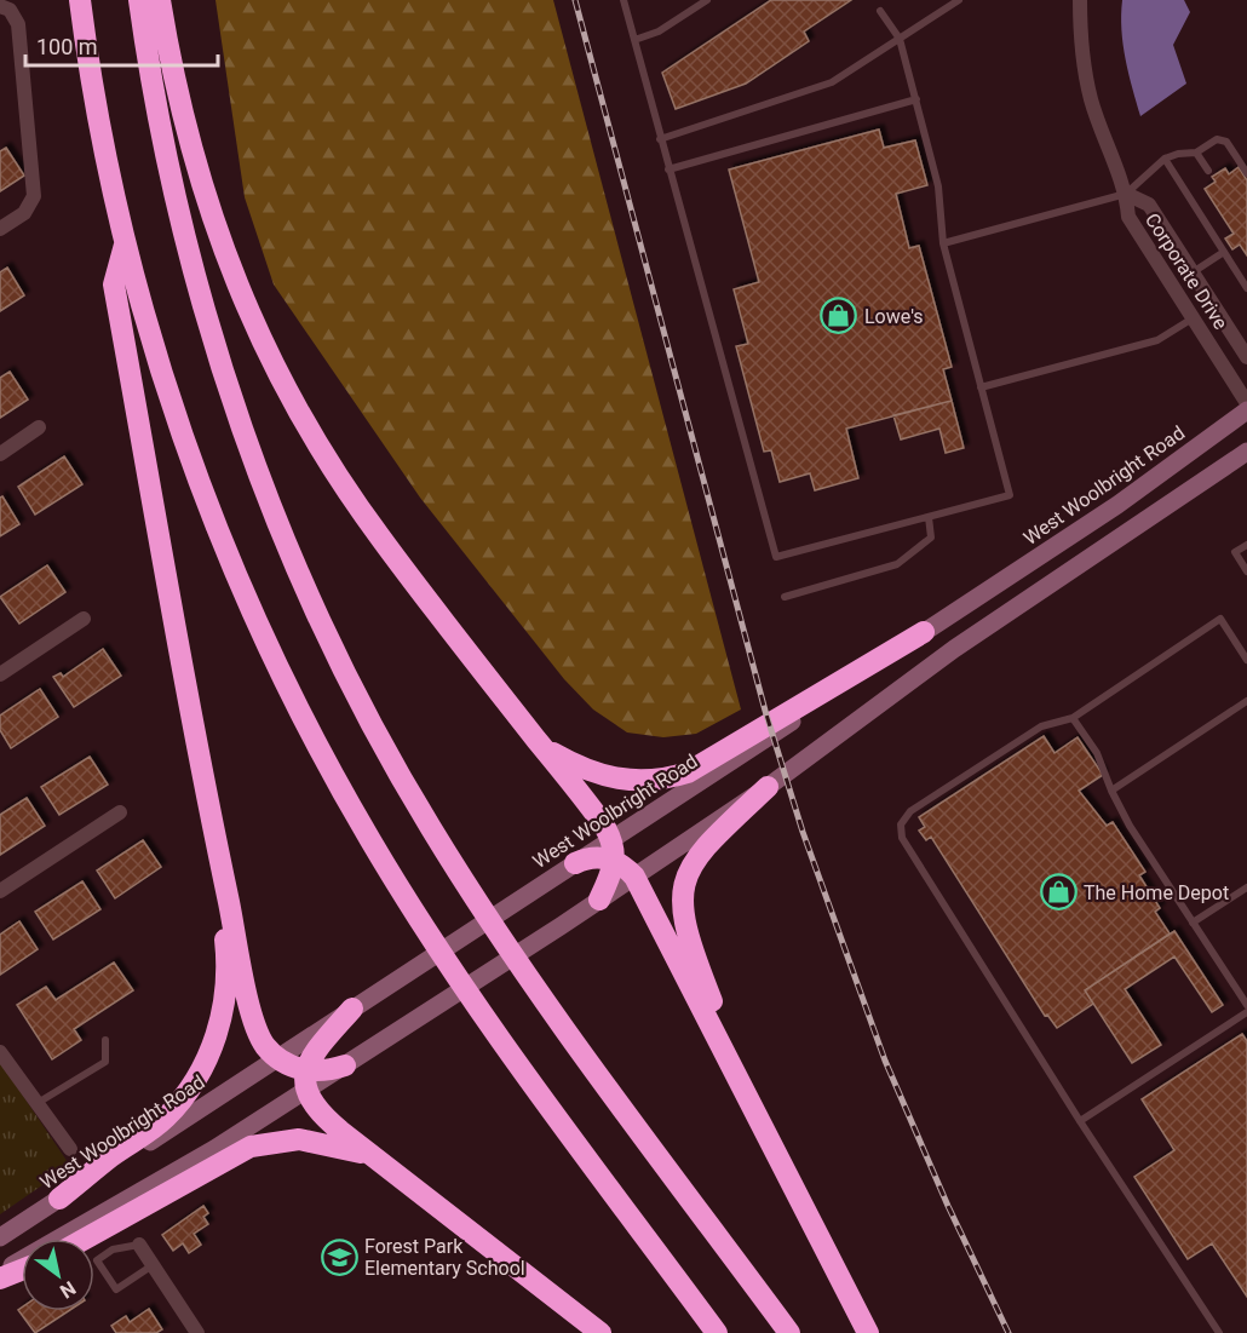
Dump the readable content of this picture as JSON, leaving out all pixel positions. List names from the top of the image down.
{
  "streets": {
    "main road": ["West Woolbright Road"],
    "street": ["Corporate Drive"]
  },
  "places": {
    "shop": ["Lowe's", "The Home Depot"],
    "school or university": ["Forest Park Elementary School"]
  },
  "scale_bar": "100 m",
  "north": "bottom right"
}
